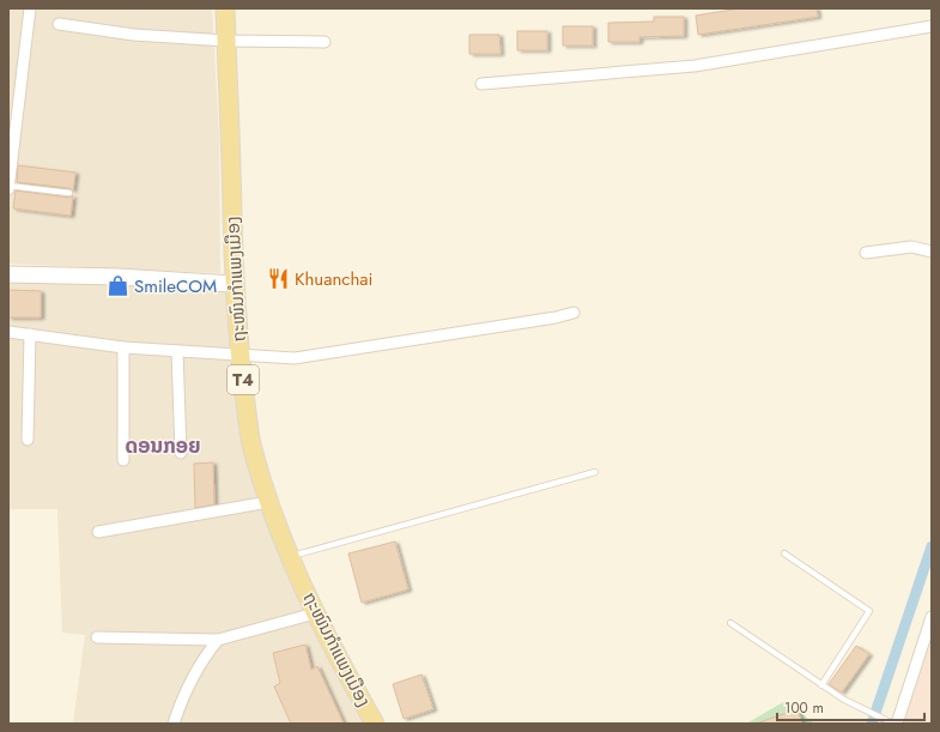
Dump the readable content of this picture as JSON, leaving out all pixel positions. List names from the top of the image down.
{
  "streets": {
    "main road": ["ຖະໜົນກຳແພງເມືອງ", "T4"]
  },
  "districts": ["ດອນກອຍ"],
  "places": {
    "restaurant": ["Khuanchai"],
    "shop": ["SmileCOM"]
  },
  "scale_bar": "100 m"
}
